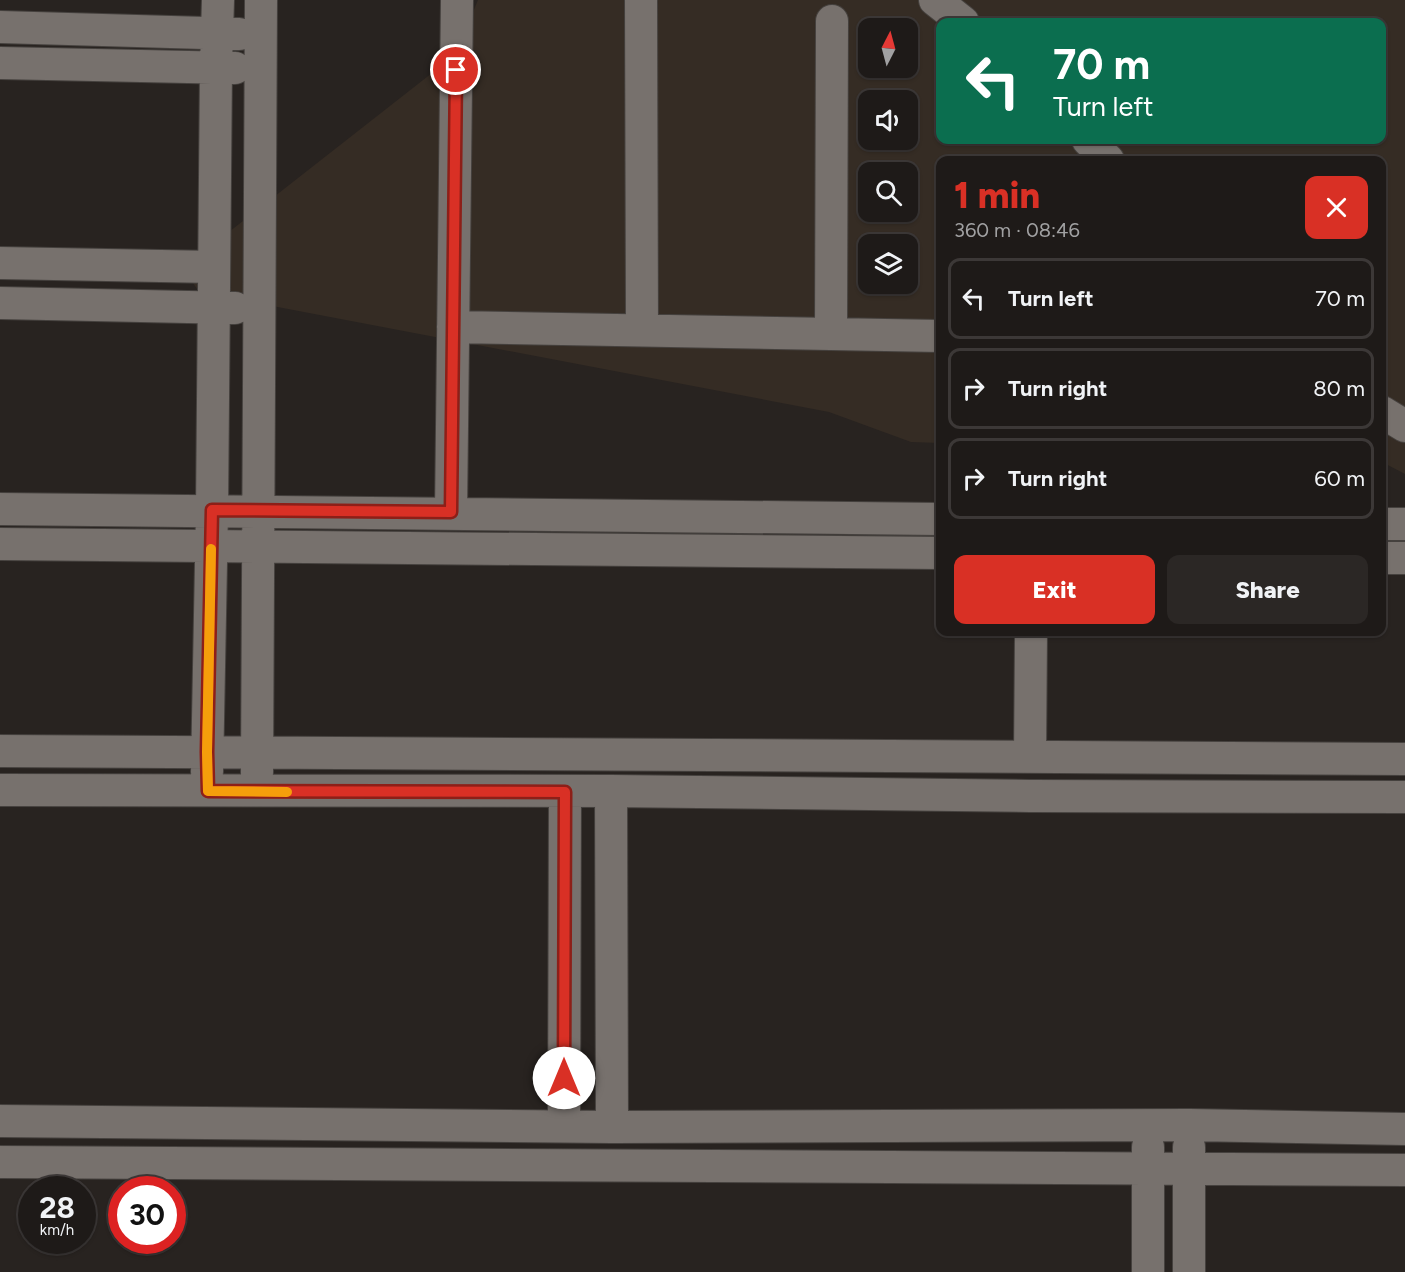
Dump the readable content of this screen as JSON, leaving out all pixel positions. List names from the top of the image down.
{
  "north": "top",
  "page": {
    "turn": ["70 m", "Turn left"],
    "heading": ["1 min", "360 m · 08:46"],
    "list": [
      {
        "name": "Turn left",
        "value": "70 m"
      },
      {
        "name": "Turn right",
        "value": "80 m"
      },
      {
        "name": "Turn right",
        "value": "60 m"
      }
    ],
    "buttons": ["Exit", "Share"],
    "speed": "28 km/h",
    "limit": "30"
  }
}
